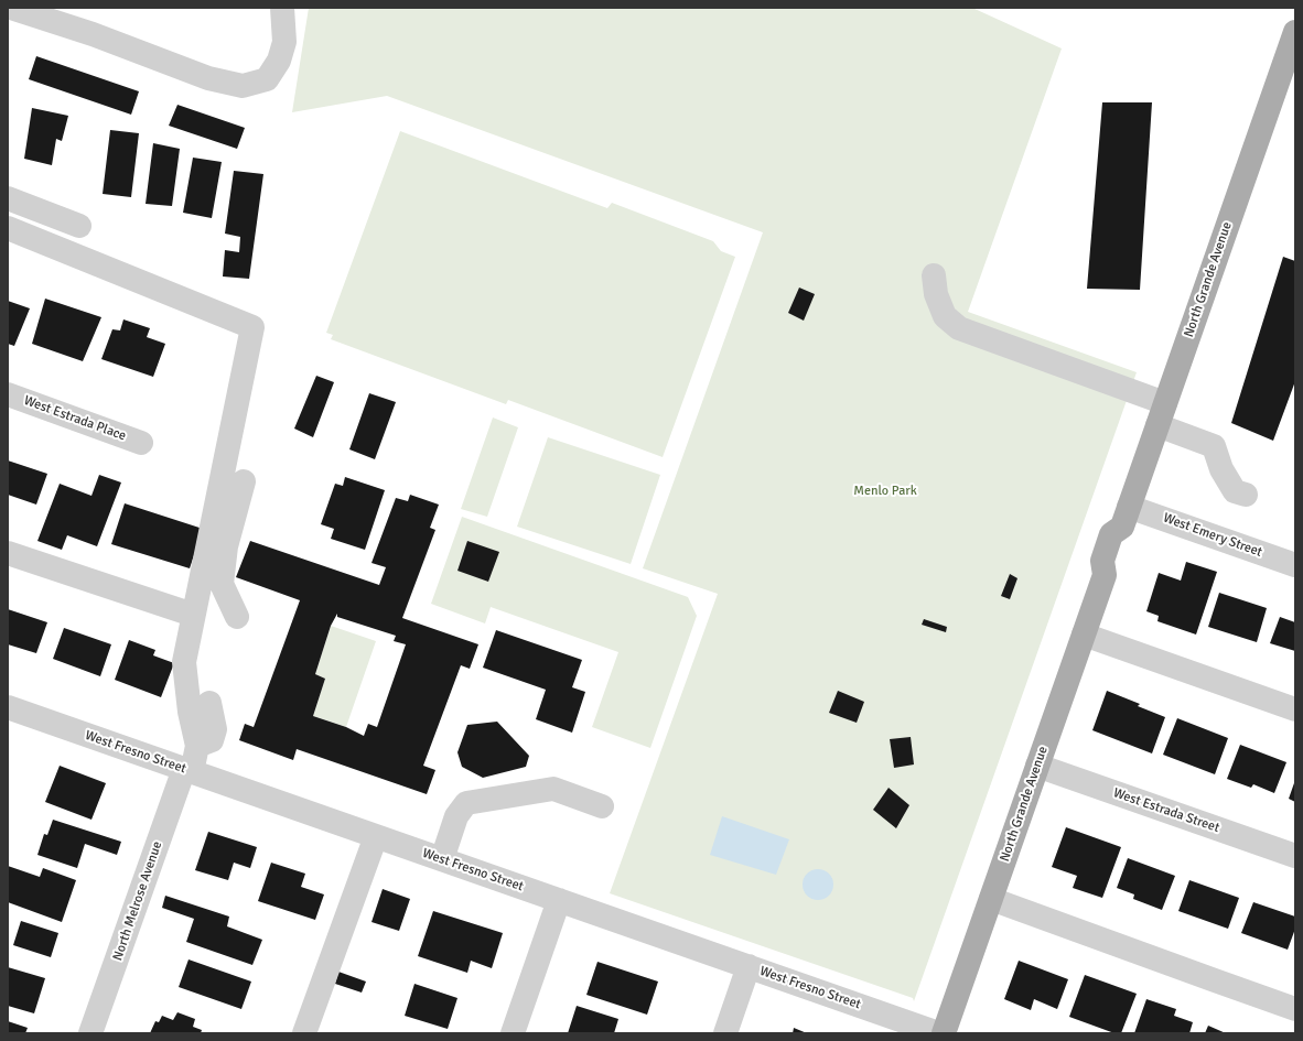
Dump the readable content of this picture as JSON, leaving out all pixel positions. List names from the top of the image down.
{
  "streets": {
    "main road": ["North Grande Avenue"],
    "street": [
      "West Estrada Place",
      "West Emery Street",
      "West Fresno Street",
      "West Estrada Street",
      "North Melrose Avenue"
    ]
  },
  "crossings": [
    ["North Grande Avenue", "West Emery Street"],
    ["North Grande Avenue", "West Estrada Street"],
    ["West Fresno Street", "North Melrose Avenue"]
  ],
  "parks": ["Menlo Park"]
}
